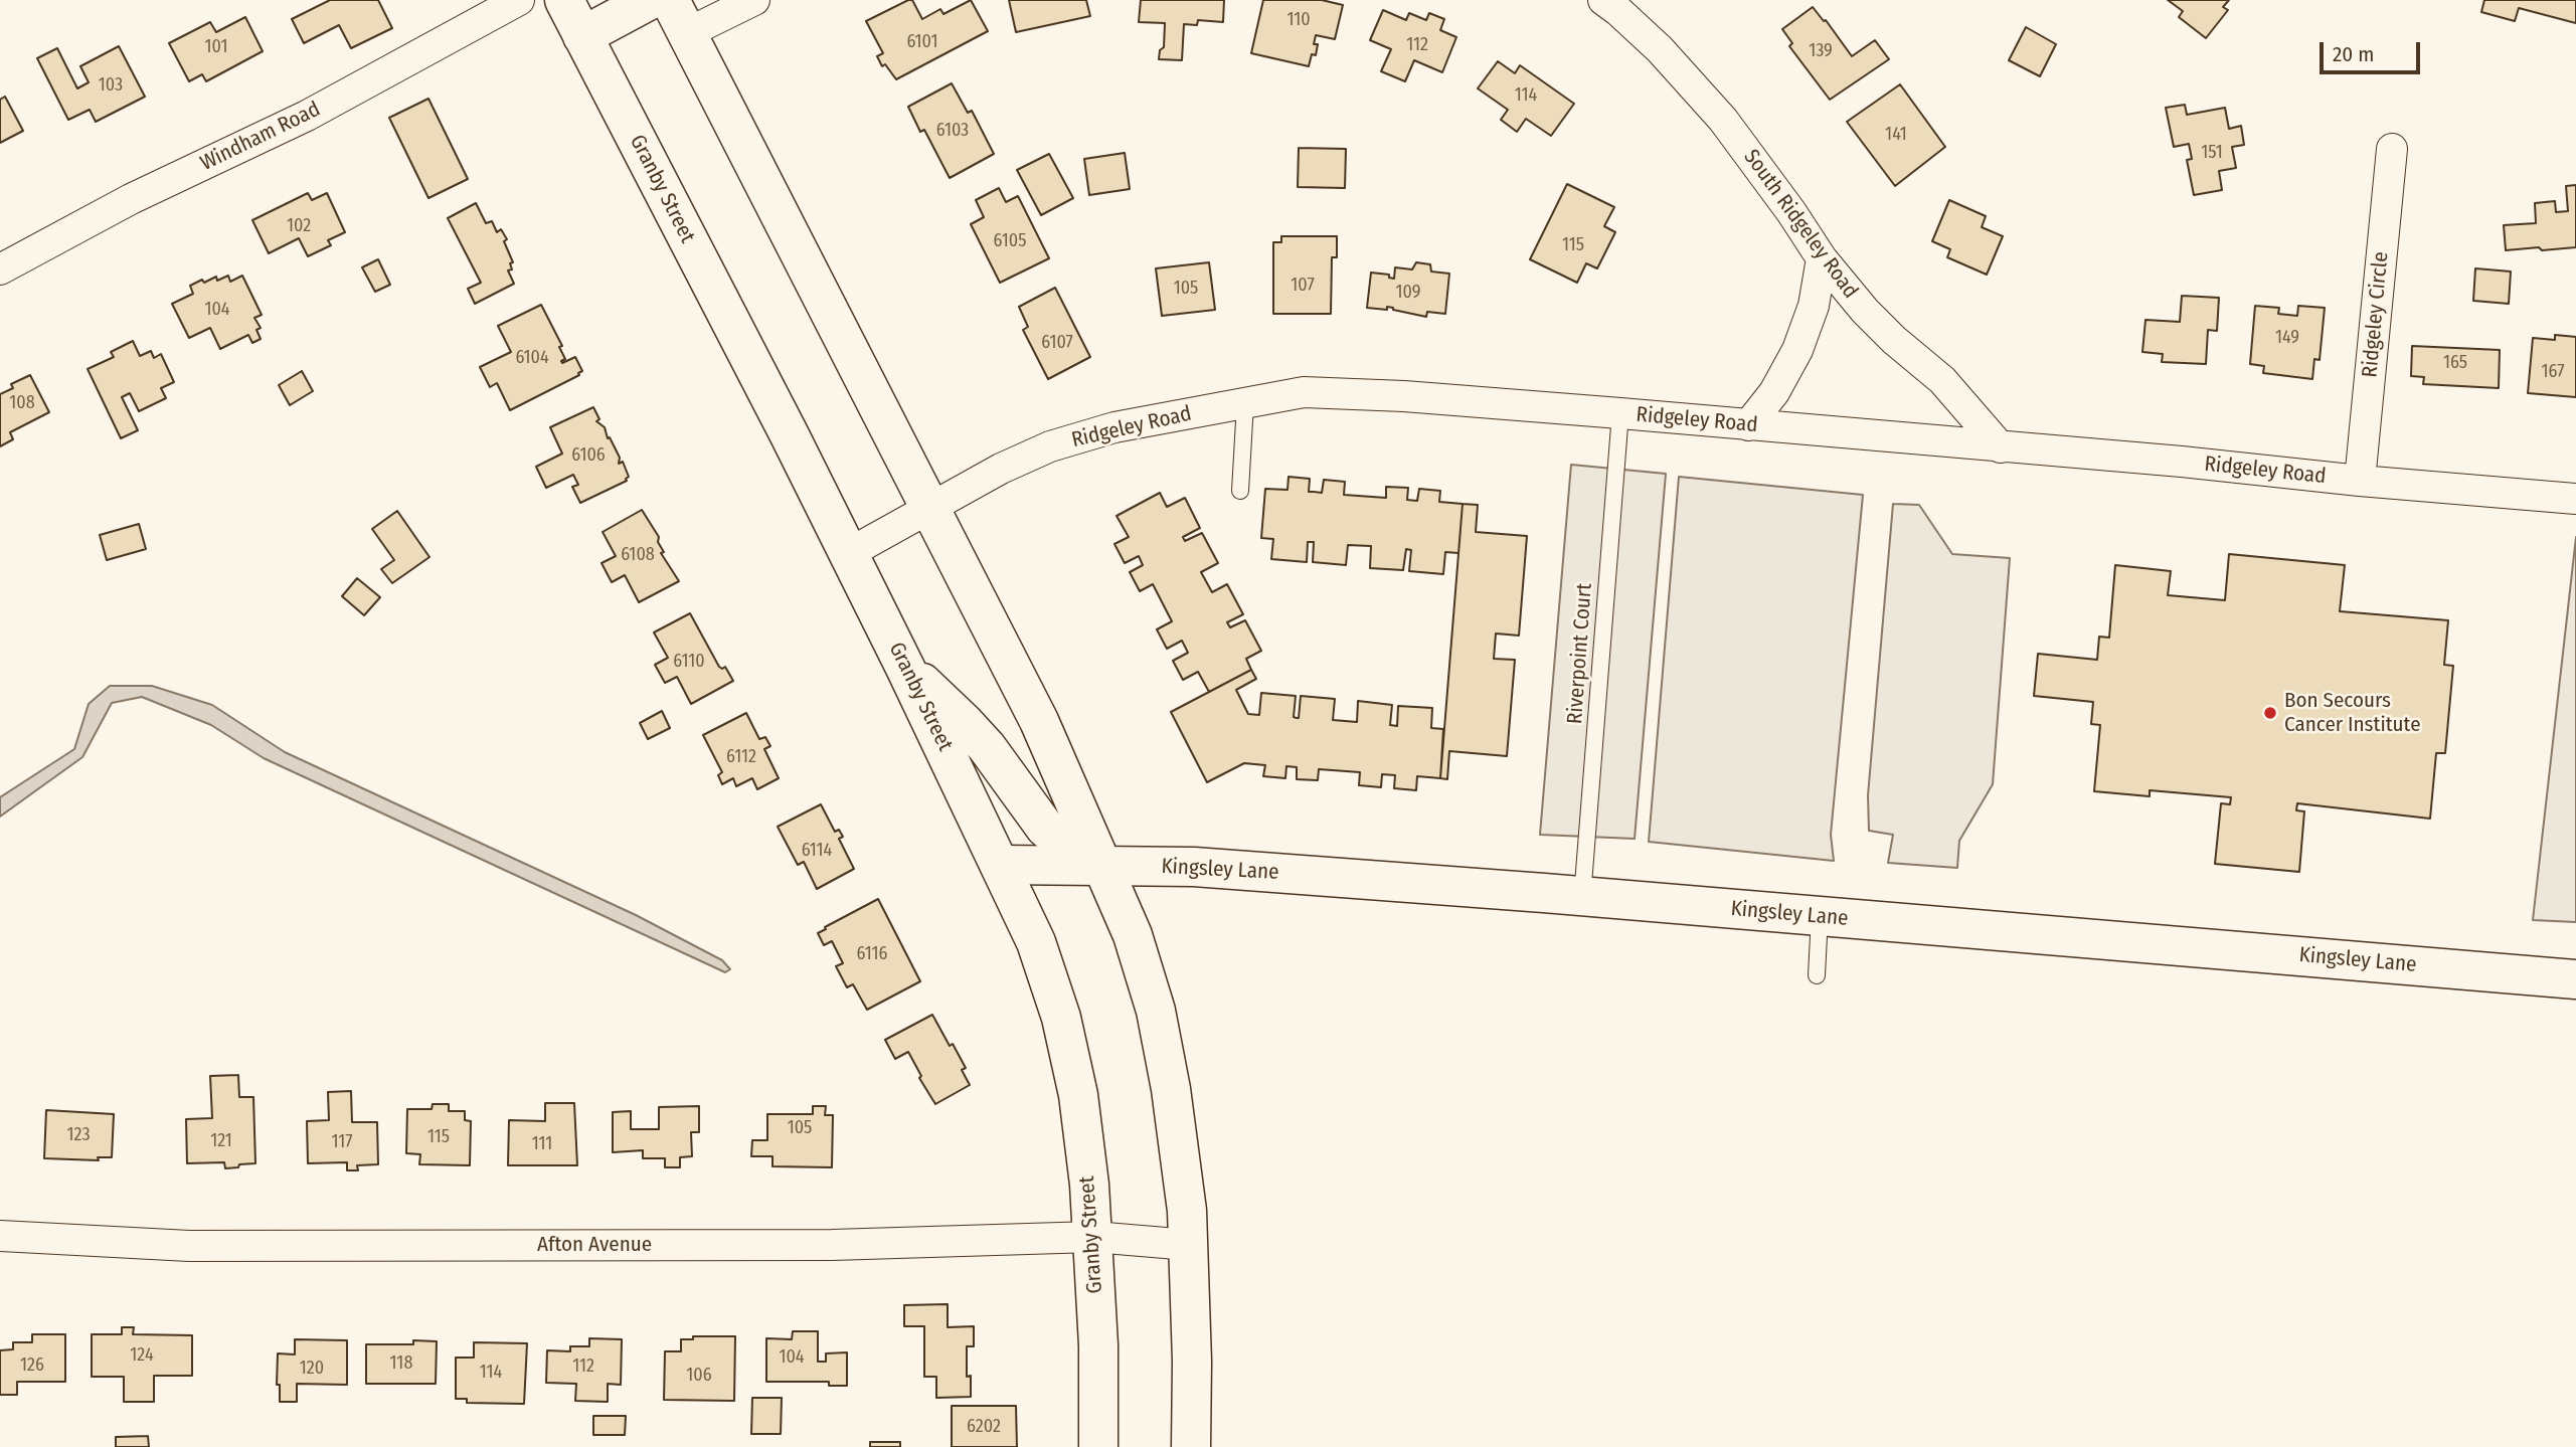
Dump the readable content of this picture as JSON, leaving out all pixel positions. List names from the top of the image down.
{
  "streets": {
    "main road": ["Granby Street", "Kingsley Lane"],
    "street": [
      "Windham Road",
      "South Ridgeley Road",
      "Ridgeley Circle",
      "Ridgeley Road",
      "Afton Avenue"
    ],
    "lane": ["Riverpoint Court"]
  },
  "crossings": [
    ["Granby Street", "Ridgeley Road"],
    ["Granby Street", "Kingsley Lane"],
    ["Granby Street", "Afton Avenue"],
    ["South Ridgeley Road", "Ridgeley Road"],
    ["Ridgeley Circle", "Ridgeley Road"],
    ["Ridgeley Road", "Riverpoint Court"],
    ["Riverpoint Court", "Kingsley Lane"]
  ],
  "places": ["Bon Secours Cancer Institute"],
  "house_numbers": [
    "110",
    "6101",
    "112",
    "101",
    "139",
    "103",
    "114",
    "6103",
    "141",
    "151",
    "102",
    "6105",
    "115",
    "107",
    "105",
    "109",
    "104",
    "149",
    "6107",
    "6104",
    "165",
    "167",
    "108",
    "6106",
    "6108",
    "6110",
    "6112",
    "6114",
    "6116",
    "105",
    "123",
    "115",
    "121",
    "117",
    "111",
    "124",
    "104",
    "118",
    "126",
    "112",
    "120",
    "114",
    "106",
    "6202"
  ],
  "scale_bar": "20 m"
}
